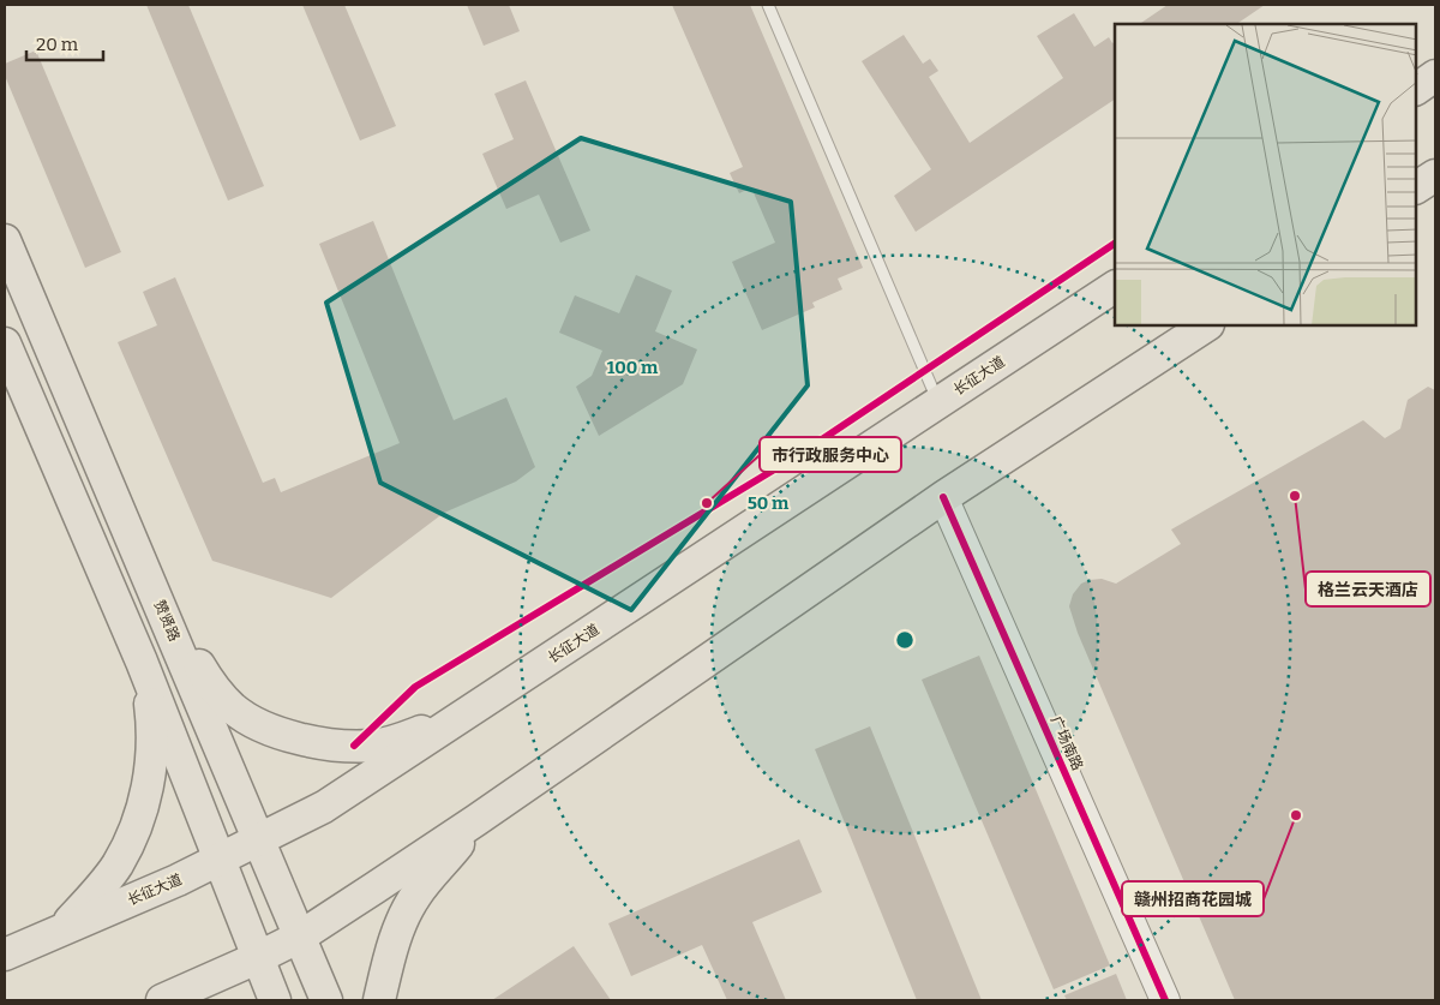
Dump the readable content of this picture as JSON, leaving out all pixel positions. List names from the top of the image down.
{
  "streets": {
    "main road": ["长征大道", "赞贤路"],
    "street": ["广场南路"]
  },
  "crossings": [
    ["长征大道", "赞贤路"]
  ],
  "places": ["格兰云天酒店", "市行政服务中心", "赣州招商花园城"],
  "scale_bar": "20 m",
  "rings": ["100 m", "50 m"]
}
